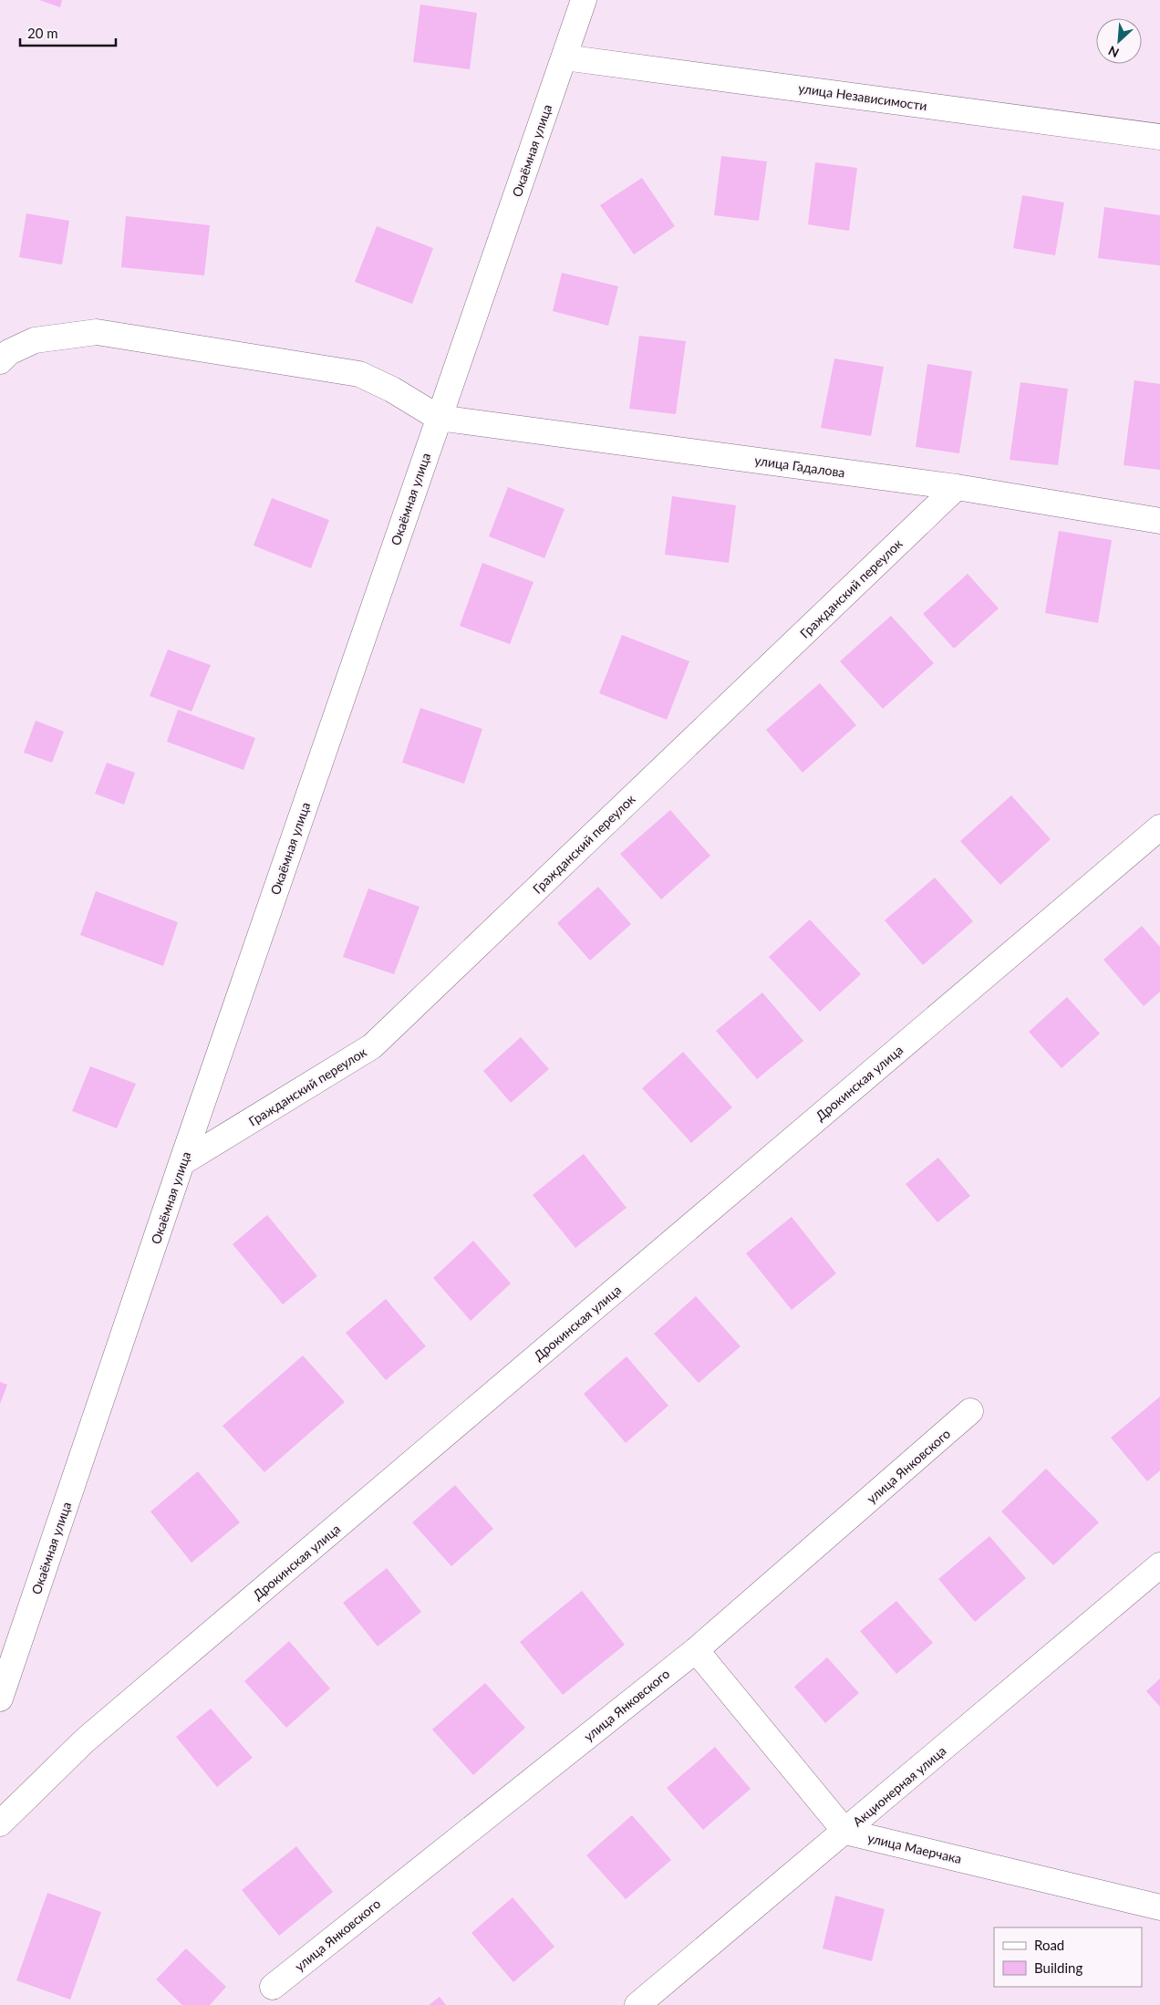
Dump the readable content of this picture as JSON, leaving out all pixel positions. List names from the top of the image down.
{
  "streets": {
    "street": [
      "улица Независимости",
      "Окаёмная улица",
      "улица Гадалова",
      "Гражданский переулок",
      "Дрокинская улица",
      "улица Янковского",
      "Акционерная улица",
      "улица Маерчака"
    ]
  },
  "crossings": [
    ["улица Независимости", "Окаёмная улица"],
    ["Окаёмная улица", "улица Гадалова"],
    ["Окаёмная улица", "Гражданский переулок"],
    ["улица Гадалова", "Гражданский переулок"],
    ["Акционерная улица", "улица Маерчака"]
  ],
  "legend": ["Road", "Building"],
  "scale_bar": "20 m",
  "north": "bottom left"
}
